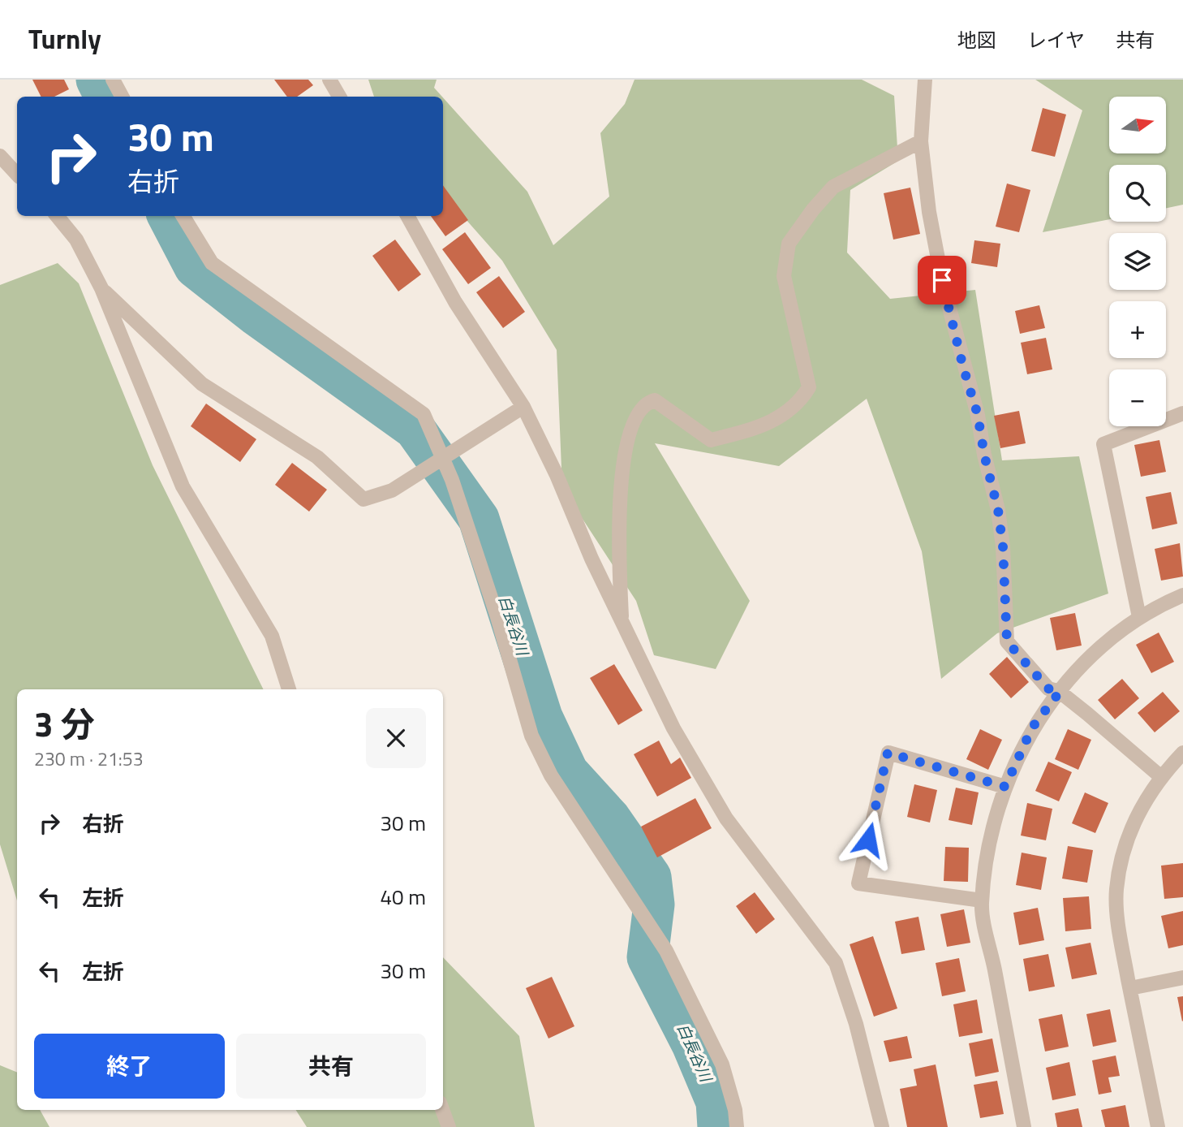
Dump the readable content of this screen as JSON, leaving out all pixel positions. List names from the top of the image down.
{
  "water": ["白長谷川"],
  "north": "right",
  "page": {
    "header": "Turnly",
    "nav": ["地図", "レイヤ", "共有"],
    "map_buttons": ["+", "−"],
    "turn": ["30 m", "右折"],
    "heading": ["3 分", "230 m · 21:53"],
    "list": [
      {
        "name": "右折",
        "value": "30 m"
      },
      {
        "name": "左折",
        "value": "40 m"
      },
      {
        "name": "左折",
        "value": "30 m"
      }
    ],
    "buttons": ["終了", "共有"]
  }
}
